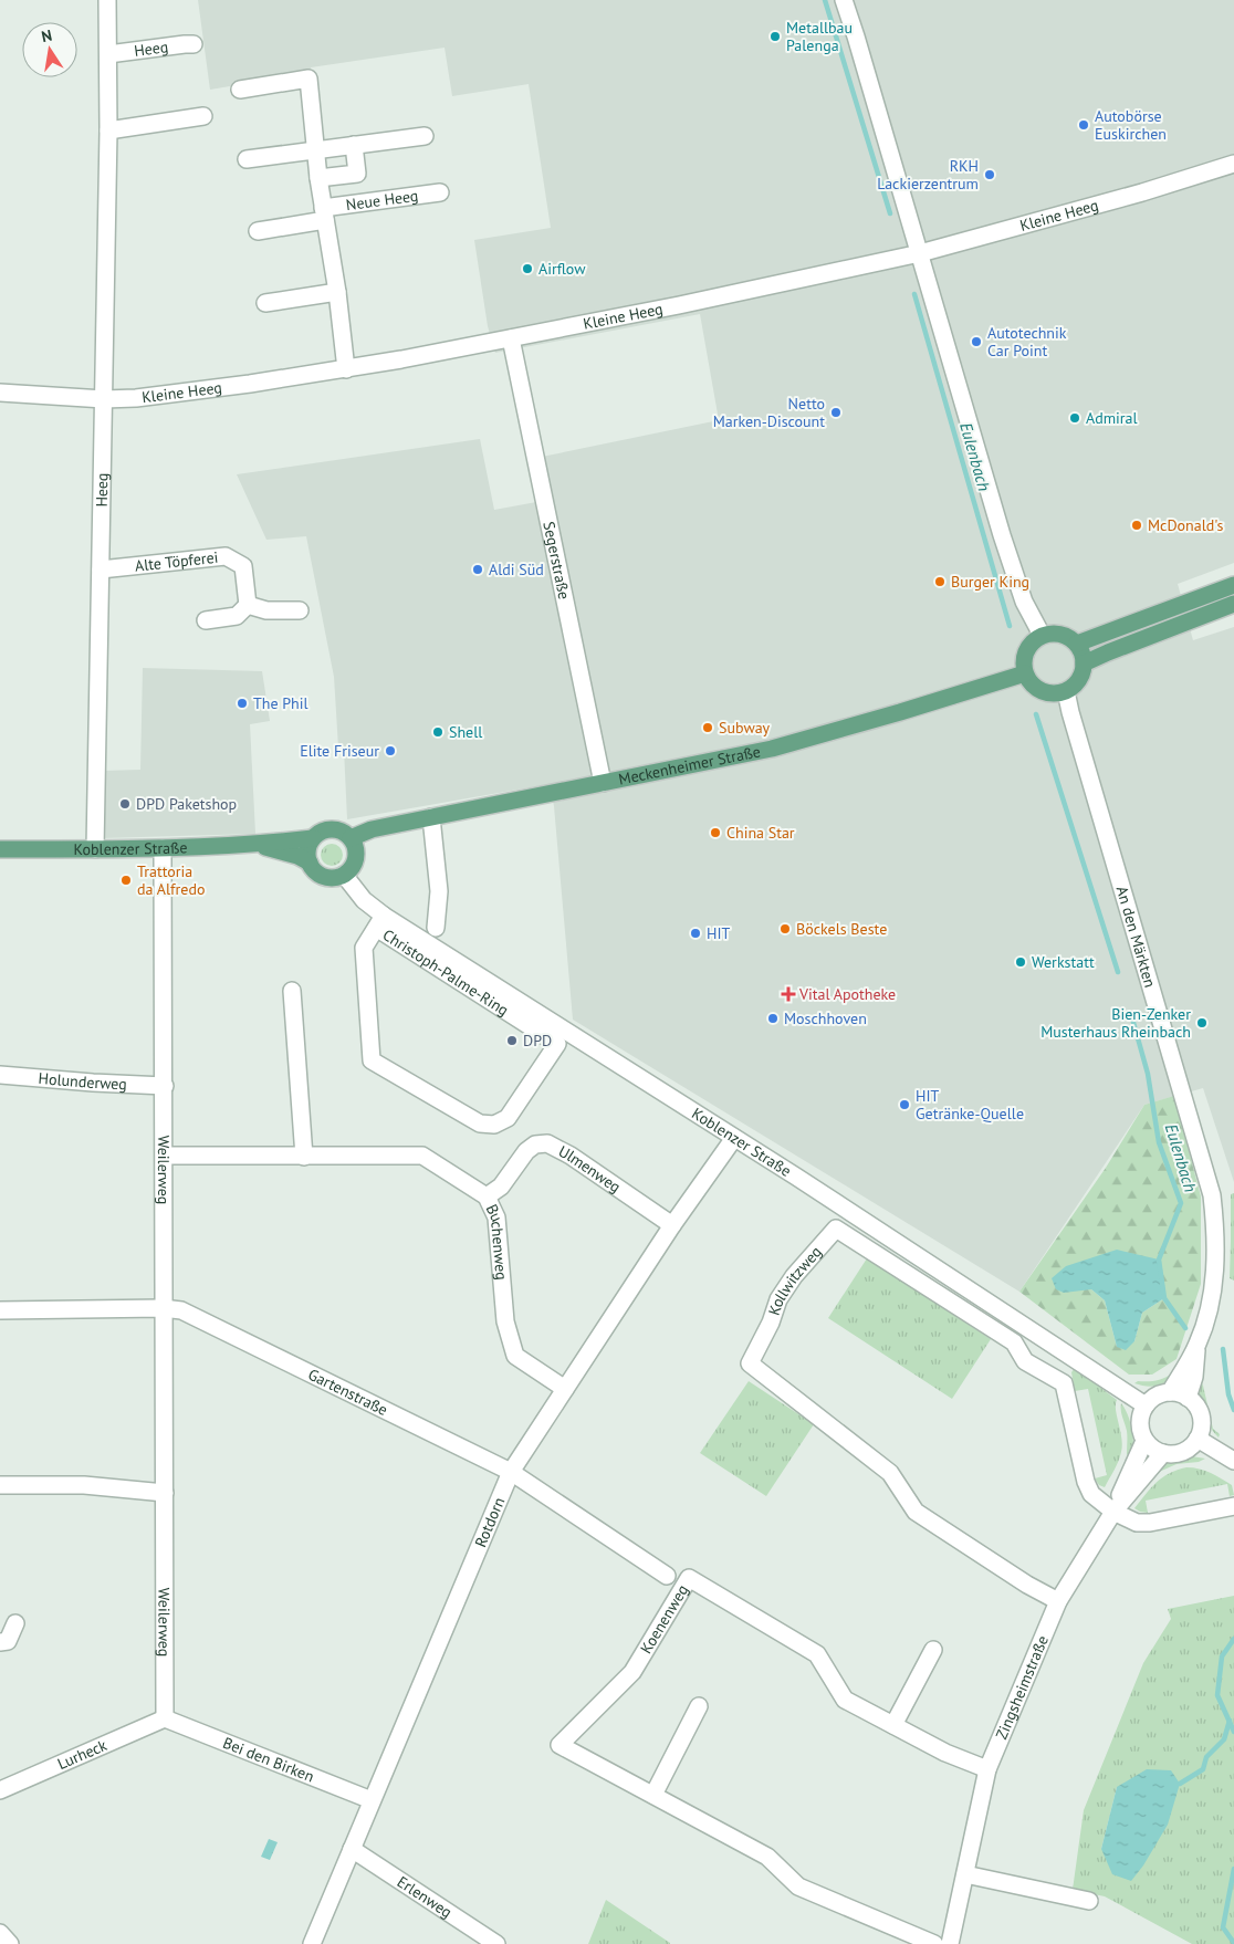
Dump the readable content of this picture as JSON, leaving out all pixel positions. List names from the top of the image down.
{
  "streets": {
    "main road": ["Meckenheimer Straße", "Koblenzer Straße"],
    "street": [
      "Heeg",
      "Neue Heeg",
      "Kleine Heeg",
      "Segerstraße",
      "Alte Töpferei",
      "An den Märkten",
      "Christoph-Palme-Ring",
      "Holunderweg",
      "Weilerweg",
      "Ulmenweg",
      "Buchenweg",
      "Kollwitzweg",
      "Gartenstraße",
      "Rotdorn",
      "Koenenweg",
      "Zingsheimstraße",
      "Lurheck",
      "Bei den Birken",
      "Erlenweg"
    ]
  },
  "crossings": [
    ["Heeg", "Kleine Heeg"],
    ["Heeg", "Alte Töpferei"],
    ["Heeg", "Koblenzer Straße"],
    ["Neue Heeg", "Kleine Heeg"],
    ["Kleine Heeg", "Segerstraße"],
    ["Segerstraße", "Meckenheimer Straße"],
    ["Meckenheimer Straße", "Koblenzer Straße"],
    ["Meckenheimer Straße", "An den Märkten"],
    ["Koblenzer Straße", "An den Märkten"],
    ["Koblenzer Straße", "Christoph-Palme-Ring"],
    ["Koblenzer Straße", "Weilerweg"],
    ["Koblenzer Straße", "Rotdorn"],
    ["Koblenzer Straße", "Zingsheimstraße"],
    ["An den Märkten", "Zingsheimstraße"],
    ["Holunderweg", "Weilerweg"],
    ["Weilerweg", "Buchenweg"],
    ["Weilerweg", "Gartenstraße"],
    ["Weilerweg", "Lurheck"],
    ["Weilerweg", "Bei den Birken"],
    ["Ulmenweg", "Buchenweg"],
    ["Ulmenweg", "Rotdorn"],
    ["Buchenweg", "Rotdorn"],
    ["Kollwitzweg", "Zingsheimstraße"],
    ["Gartenstraße", "Rotdorn"],
    ["Rotdorn", "Bei den Birken"],
    ["Rotdorn", "Erlenweg"],
    ["Koenenweg", "Zingsheimstraße"],
    ["Lurheck", "Bei den Birken"]
  ],
  "water": ["Eulenbach"],
  "places": {
    "other": [
      "Metallbau Palenga",
      "Autobörse Euskirchen",
      "RKH Lackierzentrum",
      "Airflow",
      "Autotechnik Car Point",
      "Netto Marken-Discount",
      "Admiral",
      "McDonald's",
      "Aldi Süd",
      "Burger King",
      "The Phil",
      "Subway",
      "Shell",
      "Elite Friseur",
      "DPD Paketshop",
      "China Star",
      "Trattoria da Alfredo",
      "Böckels Beste",
      "HIT",
      "Werkstatt",
      "Moschhoven",
      "Bien-Zenker Musterhaus Rheinbach",
      "DPD",
      "HIT Getränke-Quelle"
    ],
    "health": ["Vital Apotheke"]
  },
  "north": "top"
}
